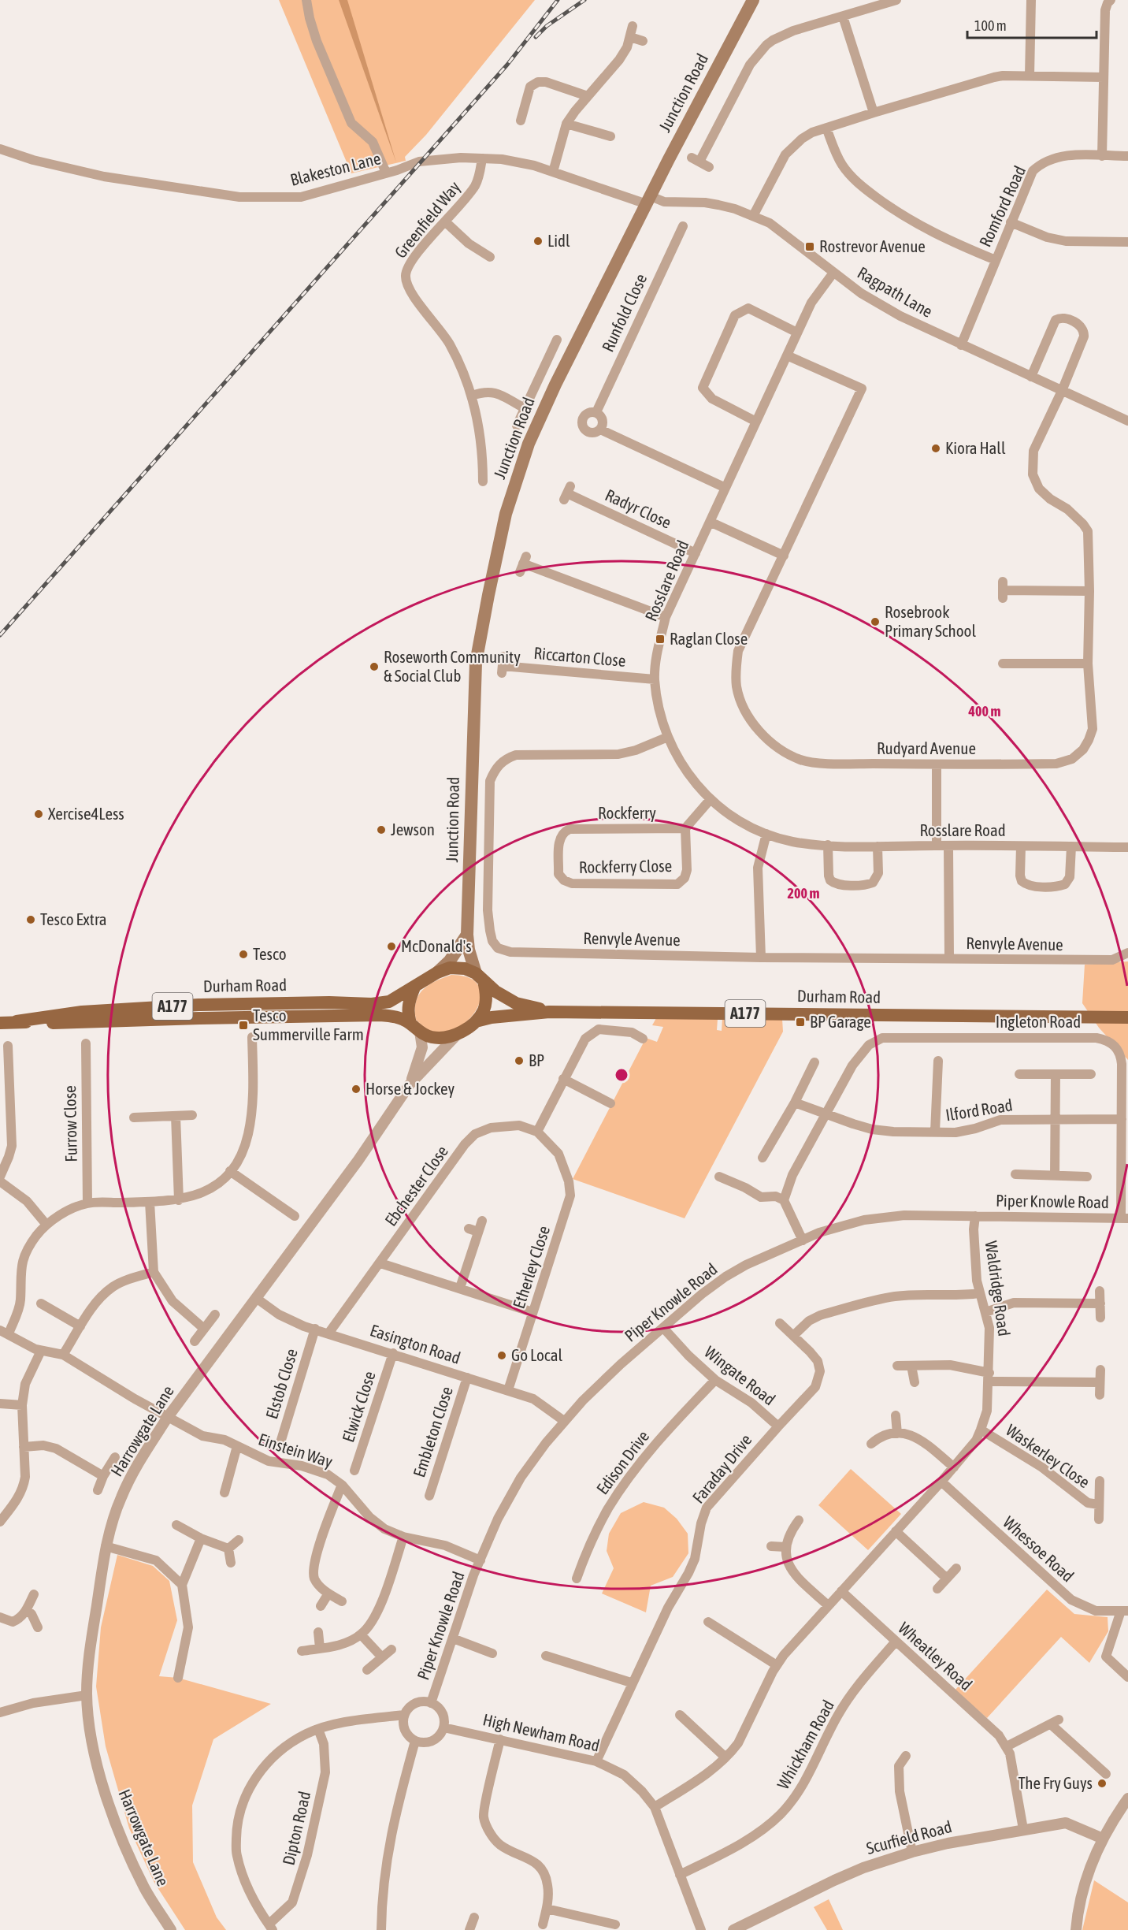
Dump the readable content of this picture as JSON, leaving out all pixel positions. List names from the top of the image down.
{
  "streets": {
    "main road": ["Junction Road", "Durham Road", "A177"],
    "street": [
      "Blakeston Lane",
      "Romford Road",
      "Greenfield Way",
      "Ragpath Lane",
      "Runfold Close",
      "Radyr Close",
      "Rosslare Road",
      "Riccarton Close",
      "Rudyard Avenue",
      "Rockferry",
      "Rockferry Close",
      "Renvyle Avenue",
      "Ingleton Road",
      "Ilford Road",
      "Furrow Close",
      "Ebchester Close",
      "Piper Knowle Road",
      "Etherley Close",
      "Waldridge Road",
      "Easington Road",
      "Wingate Road",
      "Elstob Close",
      "Elwick Close",
      "Harrowgate Lane",
      "Embleton Close",
      "Einstein Way",
      "Waskerley Close",
      "Edison Drive",
      "Faraday Drive",
      "Whessoe Road",
      "Wheatley Road",
      "High Newham Road",
      "Whickham Road",
      "Dipton Road",
      "Scurfield Road"
    ]
  },
  "crossings": [
    ["Junction Road", "Blakeston Lane"],
    ["Junction Road", "Ragpath Lane"],
    ["Junction Road", "Durham Road"],
    ["Junction Road", "Harrowgate Lane"],
    ["Blakeston Lane", "Greenfield Way"],
    ["Blakeston Lane", "Ragpath Lane"],
    ["Romford Road", "Ragpath Lane"],
    ["Ragpath Lane", "Rosslare Road"],
    ["Ragpath Lane", "Rudyard Avenue"],
    ["Runfold Close", "Rosslare Road"],
    ["Radyr Close", "Rosslare Road"],
    ["Rosslare Road", "Riccarton Close"],
    ["Rosslare Road", "Rudyard Avenue"],
    ["Rosslare Road", "Renvyle Avenue"],
    ["Rockferry", "Rockferry Close"],
    ["Durham Road", "Harrowgate Lane"],
    ["Ingleton Road", "Ilford Road"],
    ["Ingleton Road", "Piper Knowle Road"],
    ["Ebchester Close", "Etherley Close"],
    ["Ebchester Close", "Easington Road"],
    ["Piper Knowle Road", "Waldridge Road"],
    ["Piper Knowle Road", "Easington Road"],
    ["Piper Knowle Road", "Wingate Road"],
    ["Piper Knowle Road", "Einstein Way"],
    ["Piper Knowle Road", "High Newham Road"],
    ["Etherley Close", "Easington Road"],
    ["Waldridge Road", "Waskerley Close"],
    ["Waldridge Road", "Whessoe Road"],
    ["Waldridge Road", "Wheatley Road"],
    ["Waldridge Road", "High Newham Road"],
    ["Easington Road", "Elstob Close"],
    ["Easington Road", "Elwick Close"],
    ["Easington Road", "Harrowgate Lane"],
    ["Easington Road", "Embleton Close"],
    ["Wingate Road", "Edison Drive"],
    ["Wingate Road", "Faraday Drive"],
    ["Harrowgate Lane", "Einstein Way"],
    ["Faraday Drive", "High Newham Road"],
    ["Wheatley Road", "Whickham Road"],
    ["Wheatley Road", "Scurfield Road"],
    ["High Newham Road", "Whickham Road"]
  ],
  "places": {
    "other": [
      "Lidl",
      "Kiora Hall",
      "Rosebrook Primary School",
      "Roseworth Community & Social Club",
      "Xercise4Less",
      "Jewson",
      "Tesco Extra",
      "McDonald's",
      "Tesco",
      "BP",
      "Horse & Jockey",
      "Go Local",
      "The Fry Guys"
    ],
    "transit": [
      "Rostrevor Avenue",
      "Raglan Close",
      "BP Garage",
      "Tesco Summerville Farm"
    ]
  },
  "scale_bar": "100 m",
  "rings": ["400 m", "200 m"]
}
